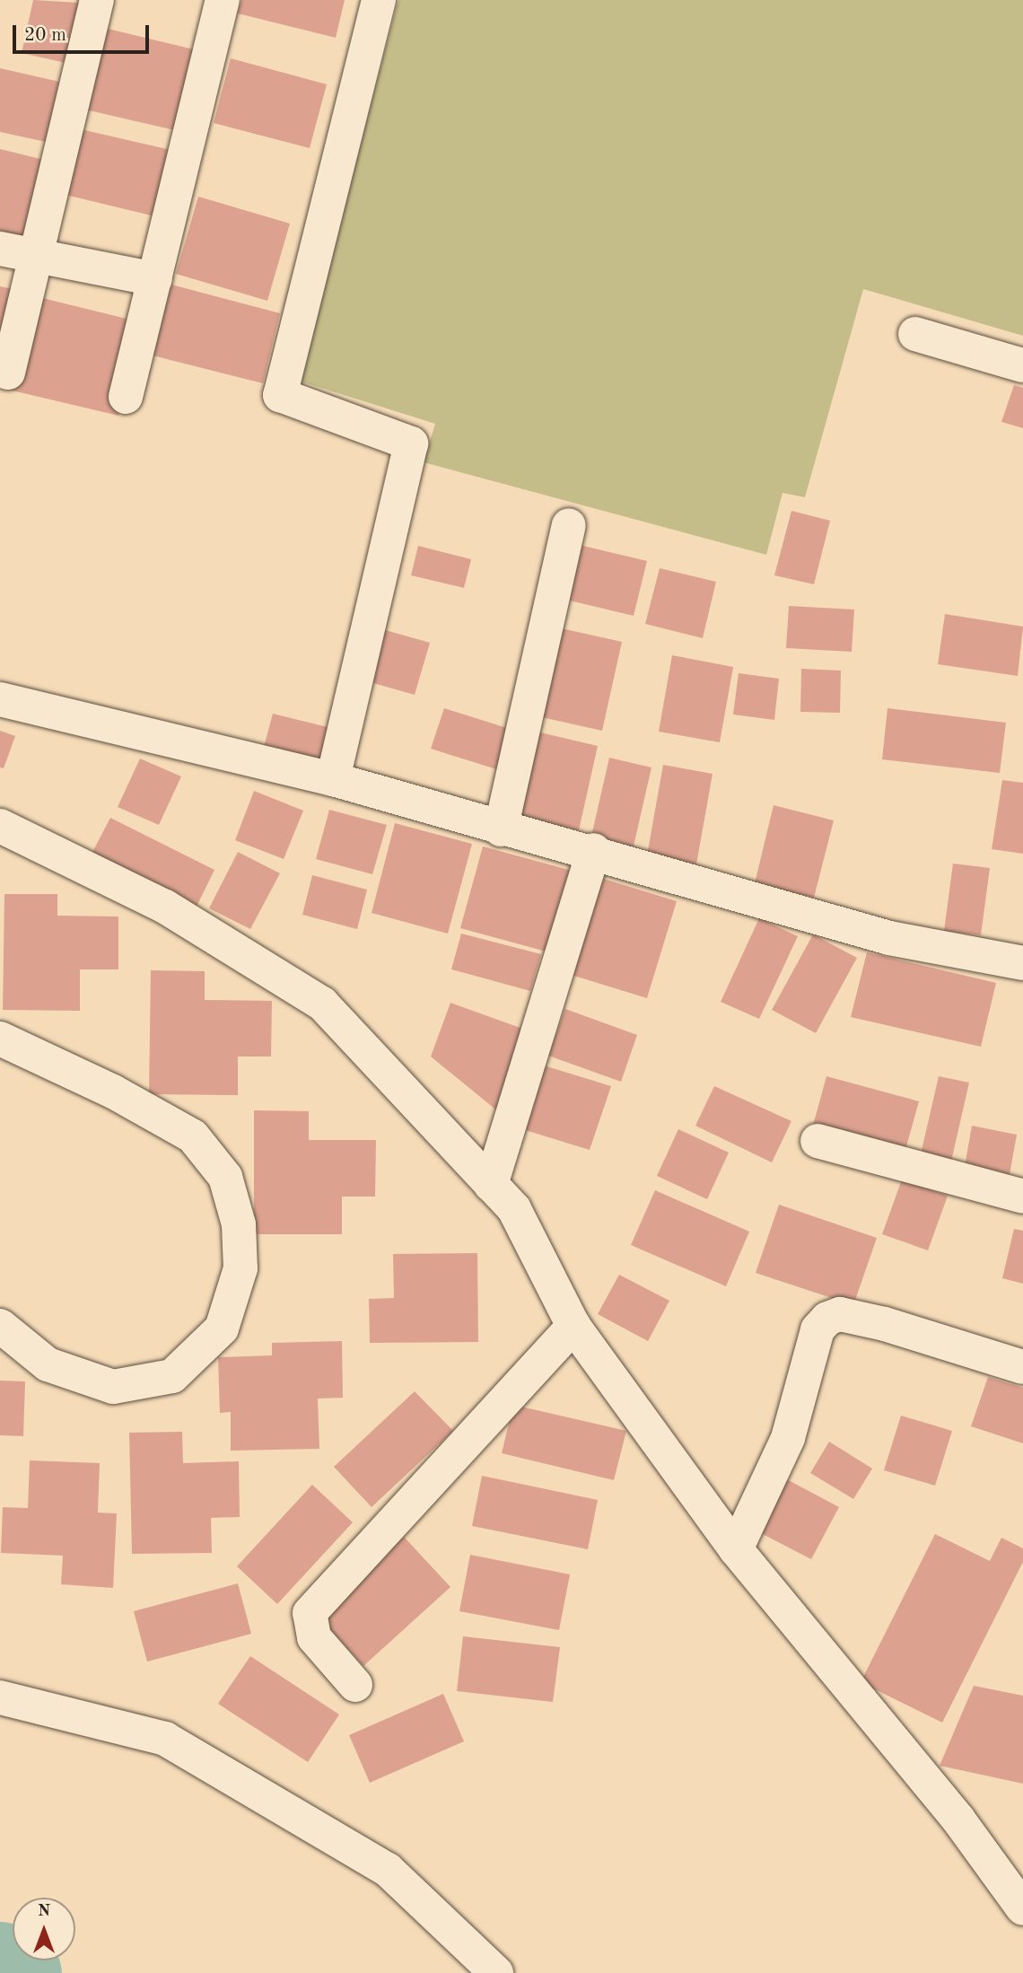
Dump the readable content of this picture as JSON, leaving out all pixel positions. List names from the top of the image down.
{
  "scale_bar": "20 m",
  "north": "top"
}
